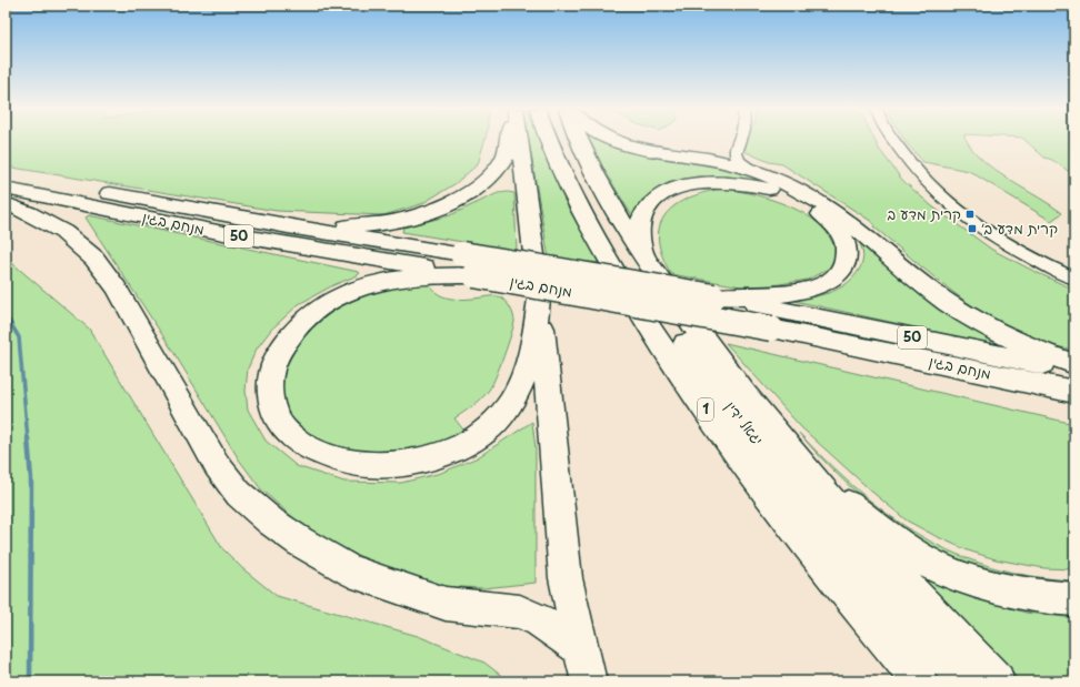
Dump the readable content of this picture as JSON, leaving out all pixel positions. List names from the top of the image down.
{
  "streets": {
    "highway": [
      "מנחם בגין",
      "50",
      "1",
      "יגאל ידין"
    ]
  },
  "places": {
    "transit": ["קרית מדע ב", "קרית מדע ב׳"]
  }
}
